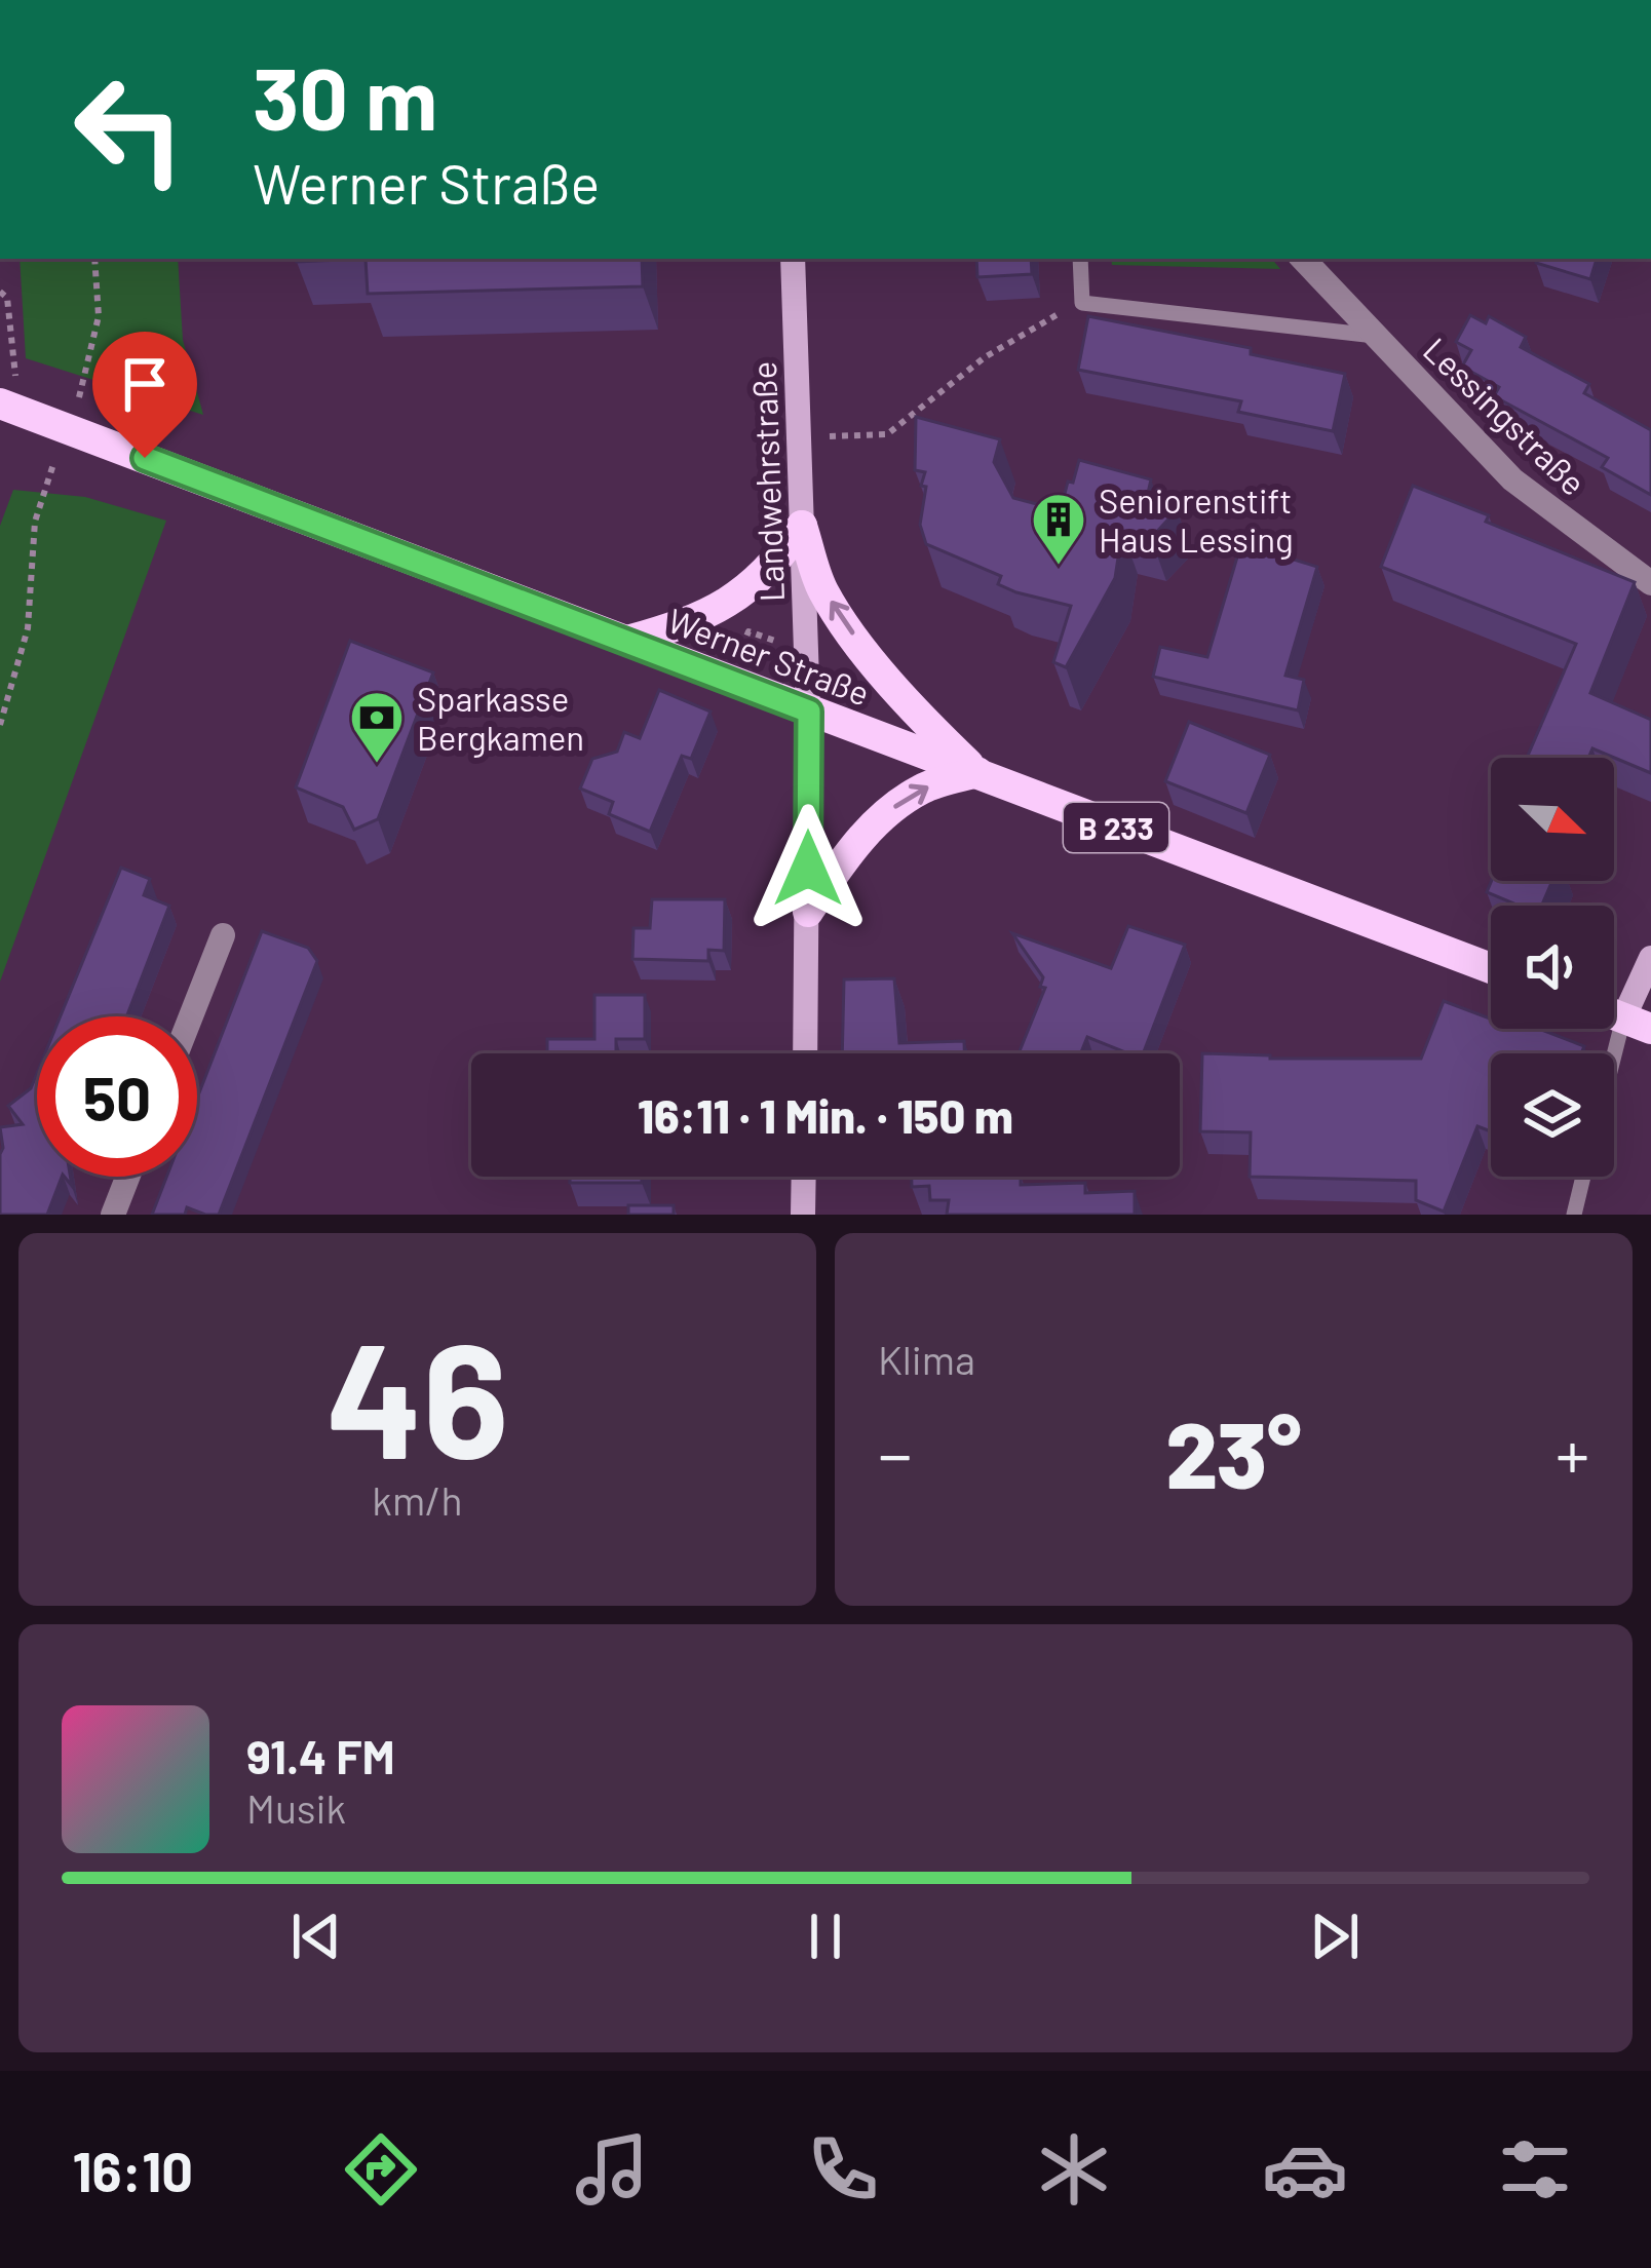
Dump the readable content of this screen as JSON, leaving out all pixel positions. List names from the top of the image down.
{
  "streets": {
    "main road": ["Landwehrstraße", "Werner Straße", "B 233"],
    "street": ["Lessingstraße"]
  },
  "crossings": [
    ["Landwehrstraße", "Werner Straße"]
  ],
  "places": {
    "building": ["Seniorenstift Haus Lessing"],
    "bank": ["Sparkasse Bergkamen"]
  },
  "north": "bottom right",
  "page": {
    "turn": ["30 m", "Werner Straße"],
    "limit": "50",
    "trip": "16:11 · 1 Min. · 150 m",
    "tile": [
      ["46", "km/h"],
      "Klima"
    ],
    "heat": ["−", "23°", "+"],
    "song": ["91.4 FM", "Musik"],
    "tabs": "16:10"
  }
}
